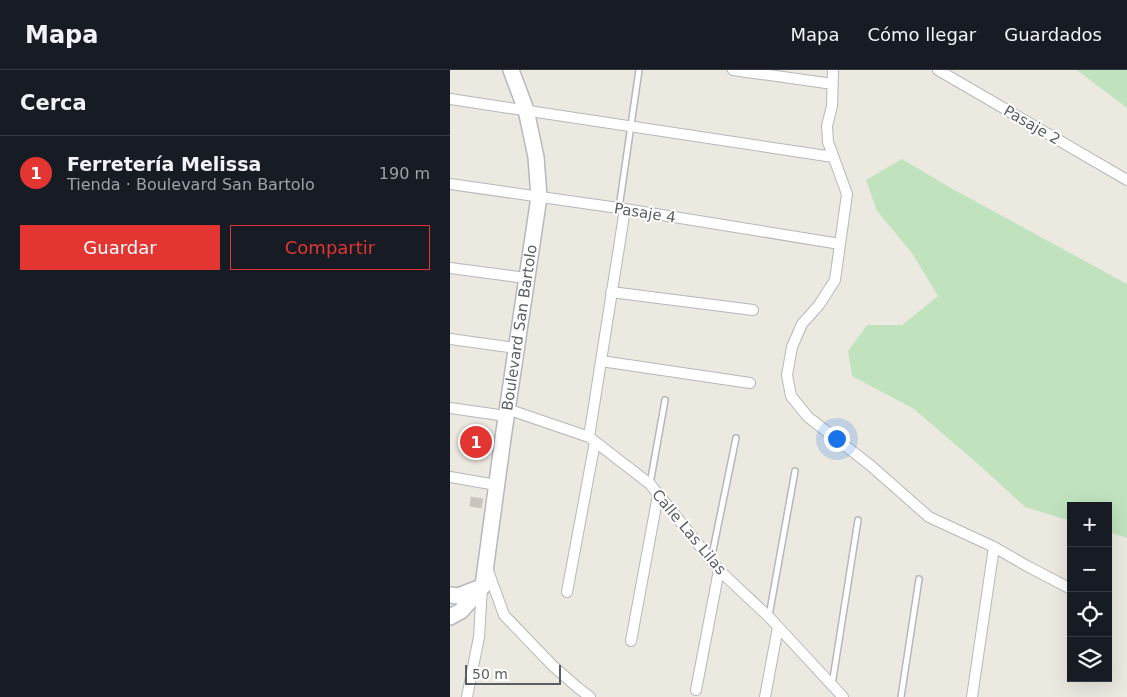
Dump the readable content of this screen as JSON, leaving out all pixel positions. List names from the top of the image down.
{
  "streets": {
    "main road": ["Boulevard San Bartolo"],
    "street": ["Pasaje 2", "Pasaje 4", "Calle Las Lilas"]
  },
  "crossings": [
    ["Pasaje 4", "Boulevard San Bartolo"],
    ["Boulevard San Bartolo", "Calle Las Lilas"]
  ],
  "scale_bar": "50 m",
  "page": {
    "header": "Mapa",
    "nav": ["Mapa", "Cómo llegar", "Guardados"],
    "heading": "Cerca",
    "list": [
      {
        "mark": "1",
        "name": "Ferretería Melissa",
        "note": "Tienda · Boulevard San Bartolo",
        "value": "190 m"
      }
    ],
    "buttons": ["Guardar", "Compartir"],
    "pins": "1",
    "map_buttons": ["+", "−"],
    "scale": "50 m"
  }
}
